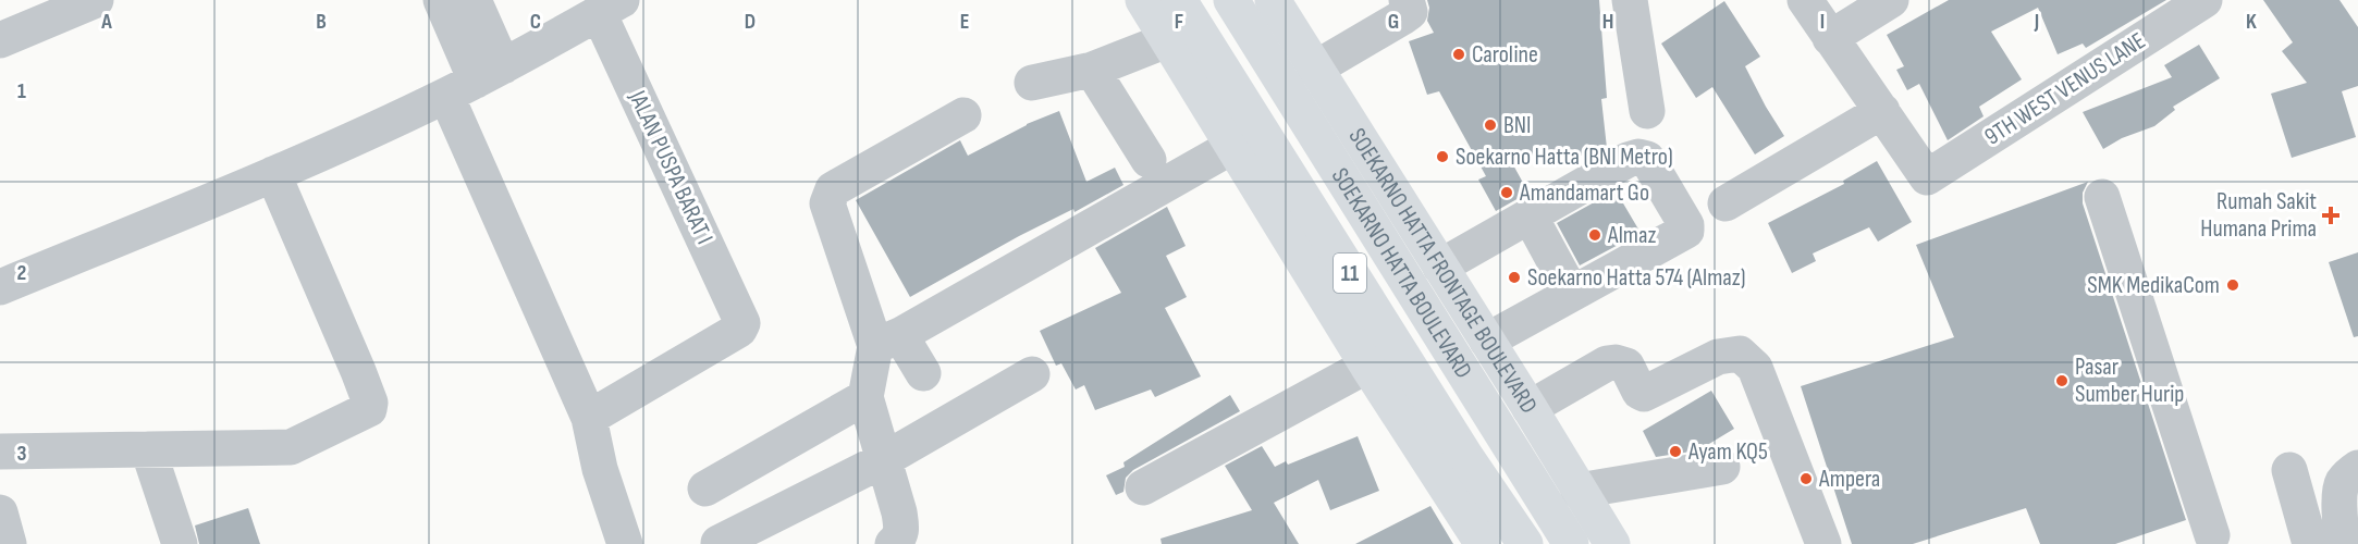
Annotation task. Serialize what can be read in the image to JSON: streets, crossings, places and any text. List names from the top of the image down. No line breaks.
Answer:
{"streets":{"main road":["SOEKARNO HATTA BOULEVARD","SOEKARNO HATTA FRONTAGE BOULEVARD","11"],"street":["9TH WEST VENUS LANE","JALAN PUSPA BARAT I"]},"places":{"other":["Caroline","BNI","Soekarno Hatta (BNI Metro)","Amandamart Go","Almaz","Soekarno Hatta 574 (Almaz)","SMK MedikaCom","Pasar Sumber Hurip","Ayam KQ5","Ampera"],"health":["Rumah Sakit Humana Prima"]},"grid":{"columns":["A","B","C","D","E","F","G","H","I","J","K"],"rows":["1","2","3"]}}
